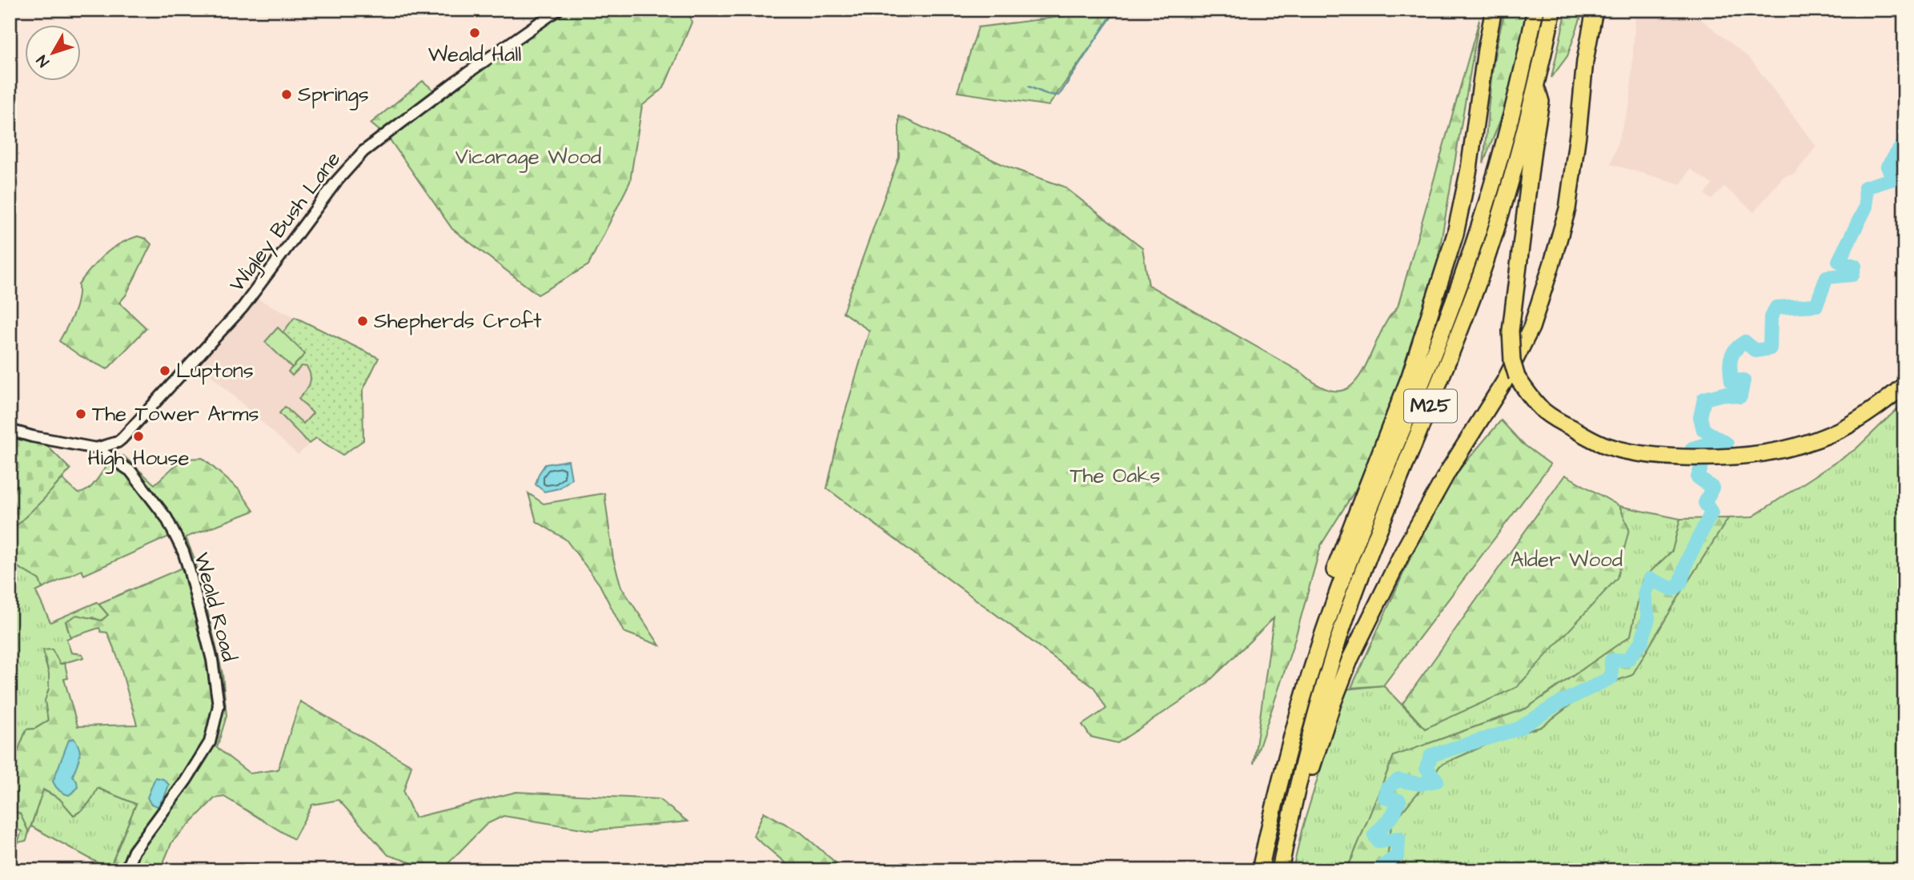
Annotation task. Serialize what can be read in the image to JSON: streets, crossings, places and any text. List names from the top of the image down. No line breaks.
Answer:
{"streets":{"highway":["M25"],"street":["Wigley Bush Lane","Weald Road"]},"crossings":[["Wigley Bush Lane","Weald Road"]],"parks":["Vicarage Wood","The Oaks","Alder Wood"],"places":["Weald Hall","Springs","Shepherds Croft","Luptons","The Tower Arms","High House"],"north":"bottom left"}
